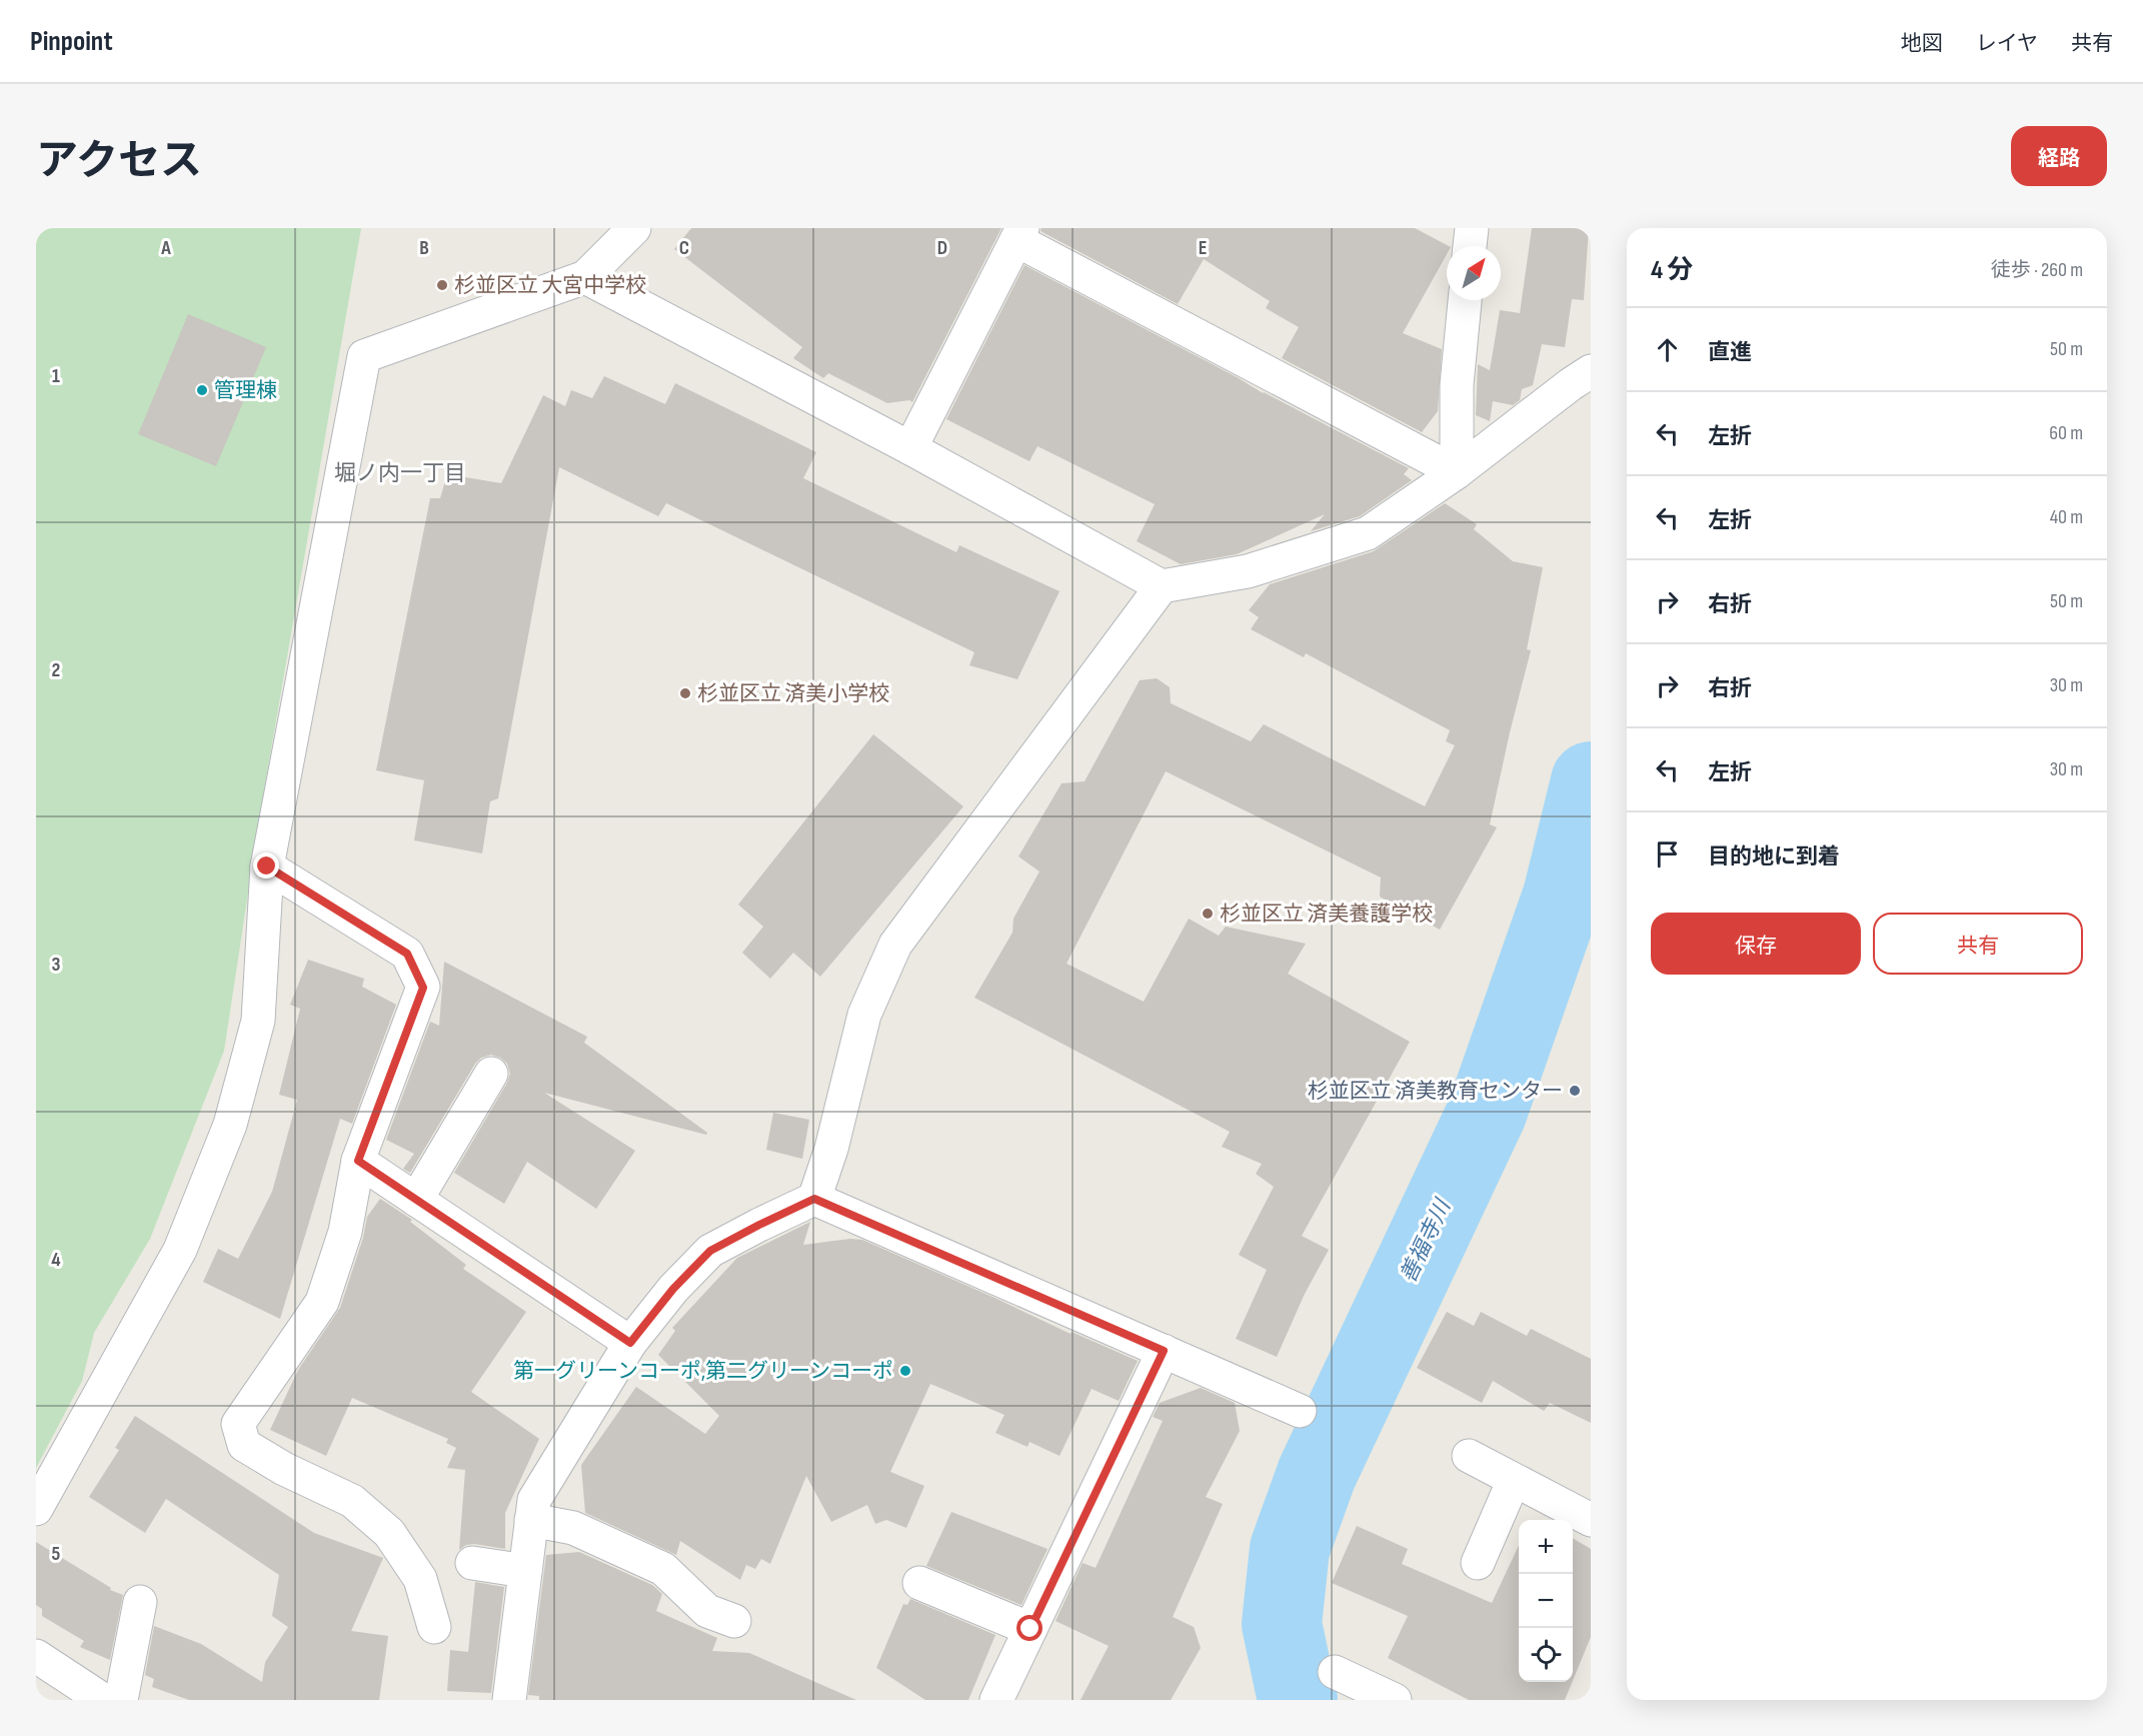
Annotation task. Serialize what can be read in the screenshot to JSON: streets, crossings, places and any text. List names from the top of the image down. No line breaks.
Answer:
{"districts":["堀ノ内一丁目"],"water":["善福寺川"],"places":["杉並区立 大宮中学校","管理棟","杉並区立 済美小学校","杉並区立 済美養護学校","杉並区立 済美教育センター","第一グリーンコーポ,第二グリーンコーポ"],"north":"top right","page":{"header":"Pinpoint","nav":["地図","レイヤ","共有"],"title":"アクセス","buttons":["経路",["保存","共有"]],"heading":["4 分","徒歩 · 260 m"],"list":[["直進","50 m"],["左折","60 m"],["左折","40 m"],["右折","50 m"],["右折","30 m"],["左折","30 m"],"目的地に到着"],"map_buttons":["+","−"]},"grid":{"columns":["A","B","C","D","E"],"rows":["1","2","3","4","5"]}}
